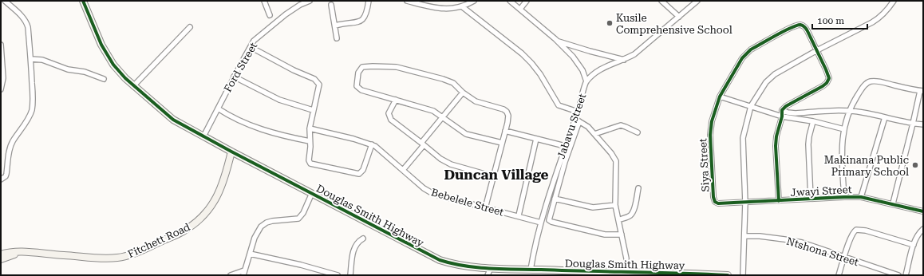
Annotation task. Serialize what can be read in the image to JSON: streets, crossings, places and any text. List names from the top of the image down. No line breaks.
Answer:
{"streets":{"street":["Ford Street","Jabavu Street","Siya Street","Jwayi Street","Bebelele Street","Douglas Smith Highway","Fitchett Road","Ntshona Street"]},"crossings":[["Ford Street","Douglas Smith Highway"],["Jabavu Street","Bebelele Street"],["Jabavu Street","Douglas Smith Highway"],["Siya Street","Jwayi Street"],["Douglas Smith Highway","Fitchett Road"]],"districts":["Duncan Village"],"places":["Kusile Comprehensive School","Makinana Public Primary School"],"scale_bar":"100 m"}
